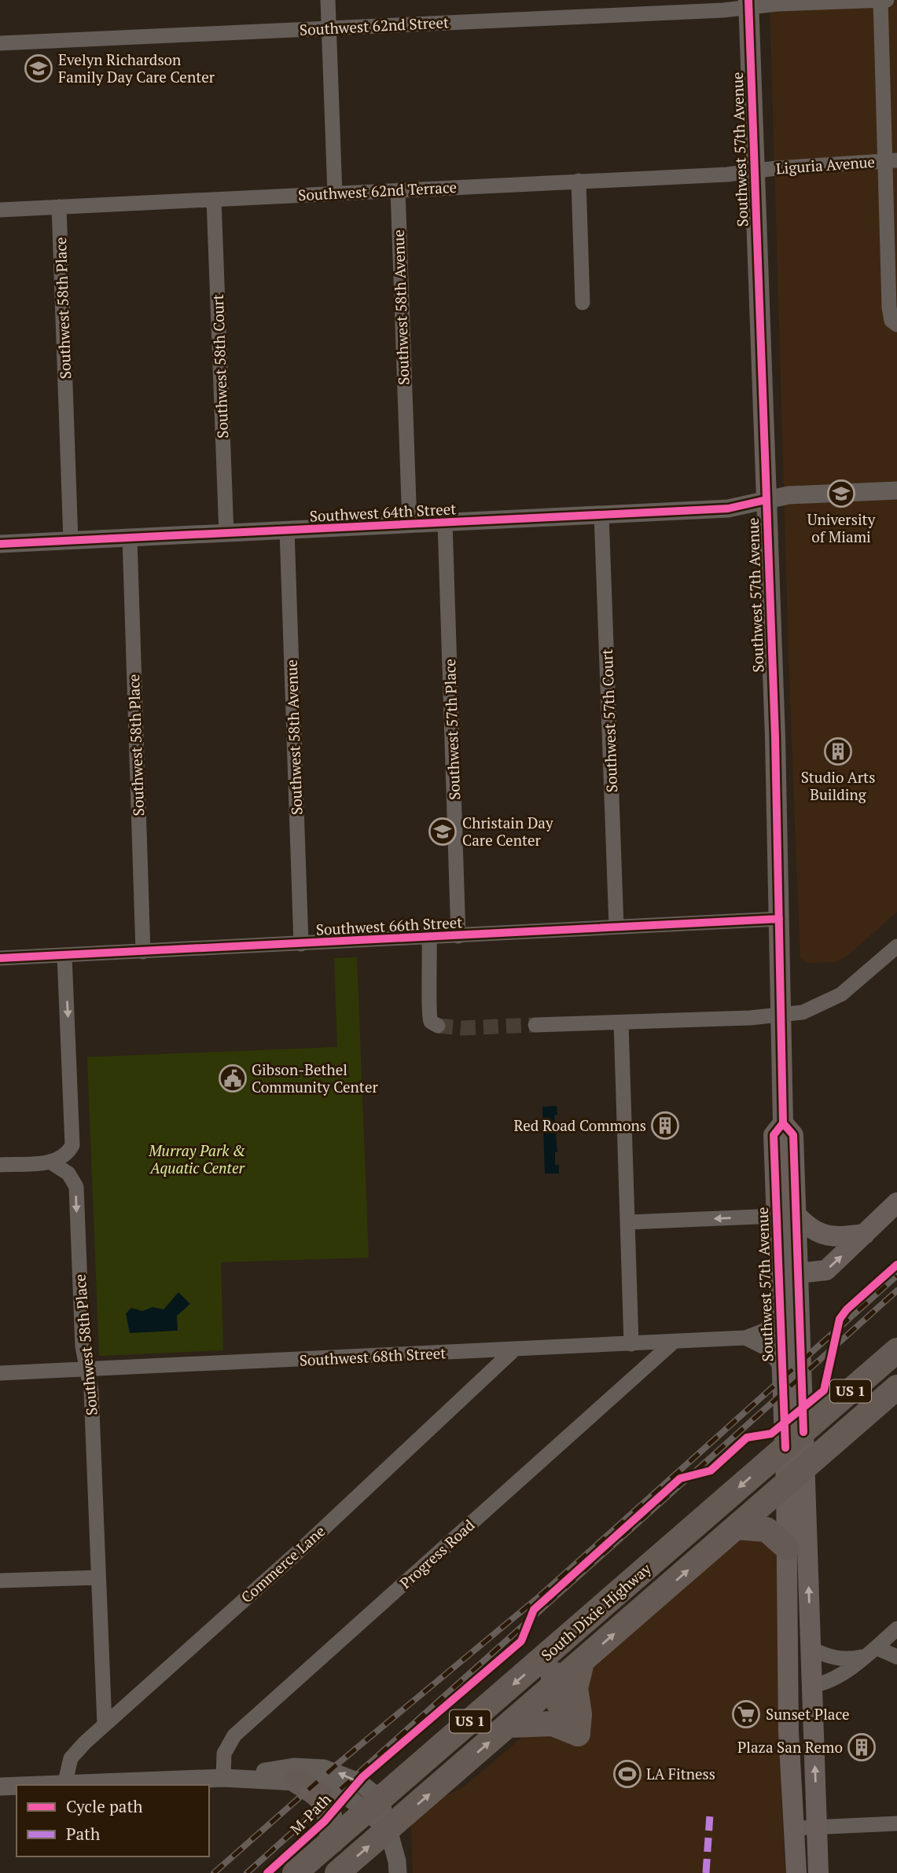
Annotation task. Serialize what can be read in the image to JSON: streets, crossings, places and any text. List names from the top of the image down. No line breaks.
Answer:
{"streets":{"highway":["US 1","South Dixie Highway"],"main road":["Southwest 57th Avenue"],"street":["Southwest 62nd Street","Liguria Avenue","Southwest 62nd Terrace","Southwest 58th Avenue","Southwest 58th Place","Southwest 58th Court","Southwest 64th Street","Southwest 57th Court","Southwest 57th Place","Southwest 66th Street","Southwest 68th Street","Progress Road","Commerce Lane"],"cycle path":["M-Path"]},"crossings":[["Southwest 62nd Street","Southwest 57th Avenue"],["Southwest 57th Avenue","Liguria Avenue"],["Southwest 57th Avenue","Southwest 62nd Terrace"],["Southwest 57th Avenue","Southwest 64th Street"],["Southwest 57th Avenue","Southwest 66th Street"],["Southwest 57th Avenue","Southwest 68th Street"],["Southwest 57th Avenue","South Dixie Highway"],["Liguria Avenue","Southwest 62nd Terrace"],["Southwest 62nd Terrace","Southwest 58th Avenue"],["Southwest 62nd Terrace","Southwest 58th Place"],["Southwest 62nd Terrace","Southwest 58th Court"],["Southwest 58th Avenue","Southwest 64th Street"],["Southwest 58th Avenue","Southwest 66th Street"],["Southwest 58th Place","Southwest 64th Street"],["Southwest 58th Place","Southwest 66th Street"],["Southwest 58th Place","Southwest 68th Street"],["Southwest 58th Place","Commerce Lane"],["Southwest 58th Court","Southwest 64th Street"],["Southwest 64th Street","Southwest 57th Court"],["Southwest 64th Street","Southwest 57th Place"],["Southwest 57th Court","Southwest 66th Street"],["Southwest 57th Place","Southwest 66th Street"],["Southwest 68th Street","Progress Road"],["Southwest 68th Street","Commerce Lane"]],"parks":["Murray Park & Aquatic Center"],"places":{"school or university":["Evelyn Richardson Family Day Care Center","University of Miami","Christain Day Care Center"],"building":["Studio Arts Building","Red Road Commons","Plaza San Remo"],"public building":["Gibson-Bethel Community Center"],"supermarket":["Sunset Place"],"sports":["LA Fitness"]},"legend":["Cycle path","Path"]}
